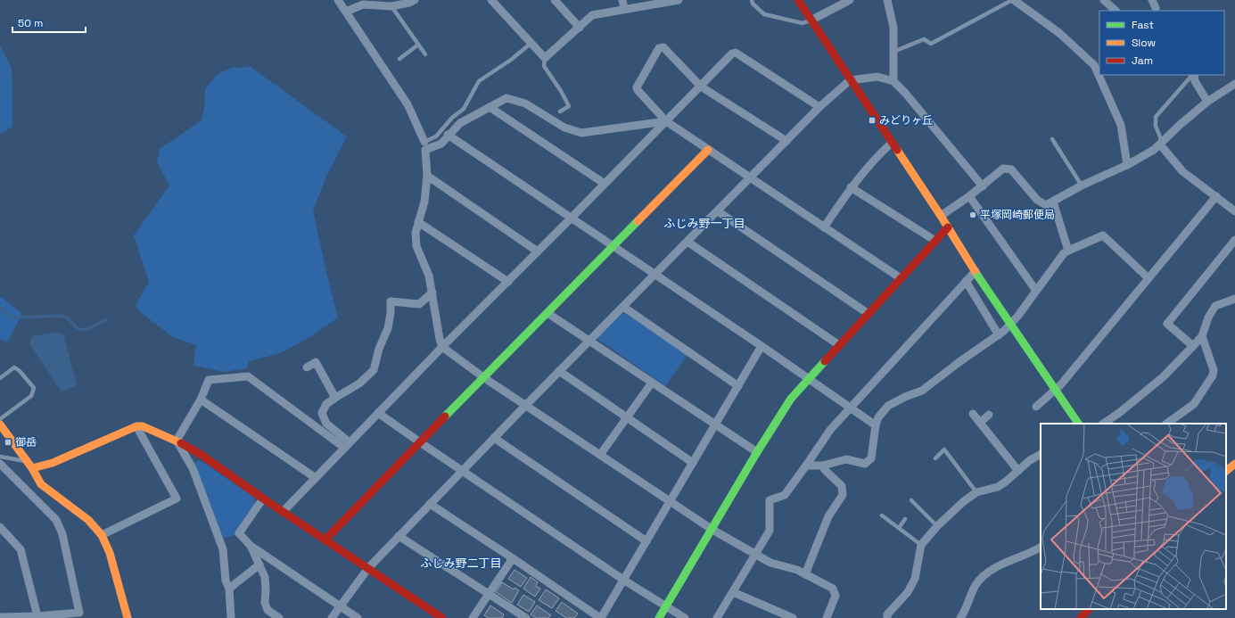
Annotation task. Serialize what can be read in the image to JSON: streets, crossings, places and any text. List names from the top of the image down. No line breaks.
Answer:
{"districts":["ふじみ野一丁目","ふじみ野二丁目"],"places":{"transit":["みどりヶ丘","御岳"],"other":["平塚岡崎郵便局"]},"legend":["Fast","Slow","Jam"],"scale_bar":"50 m"}
